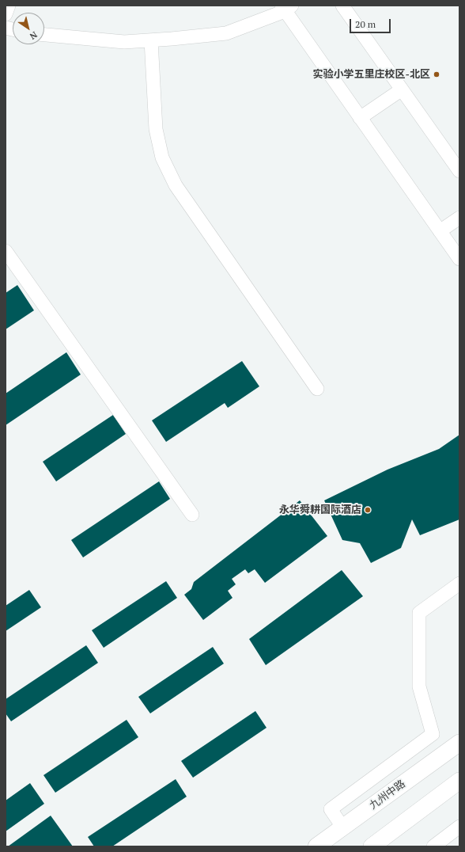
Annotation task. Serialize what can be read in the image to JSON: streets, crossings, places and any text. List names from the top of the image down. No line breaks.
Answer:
{"streets":{"main road":["九州中路"]},"places":["实验小学五里庄校区-北区","永华舜耕国际酒店"],"scale_bar":"20 m","north":"bottom right"}
